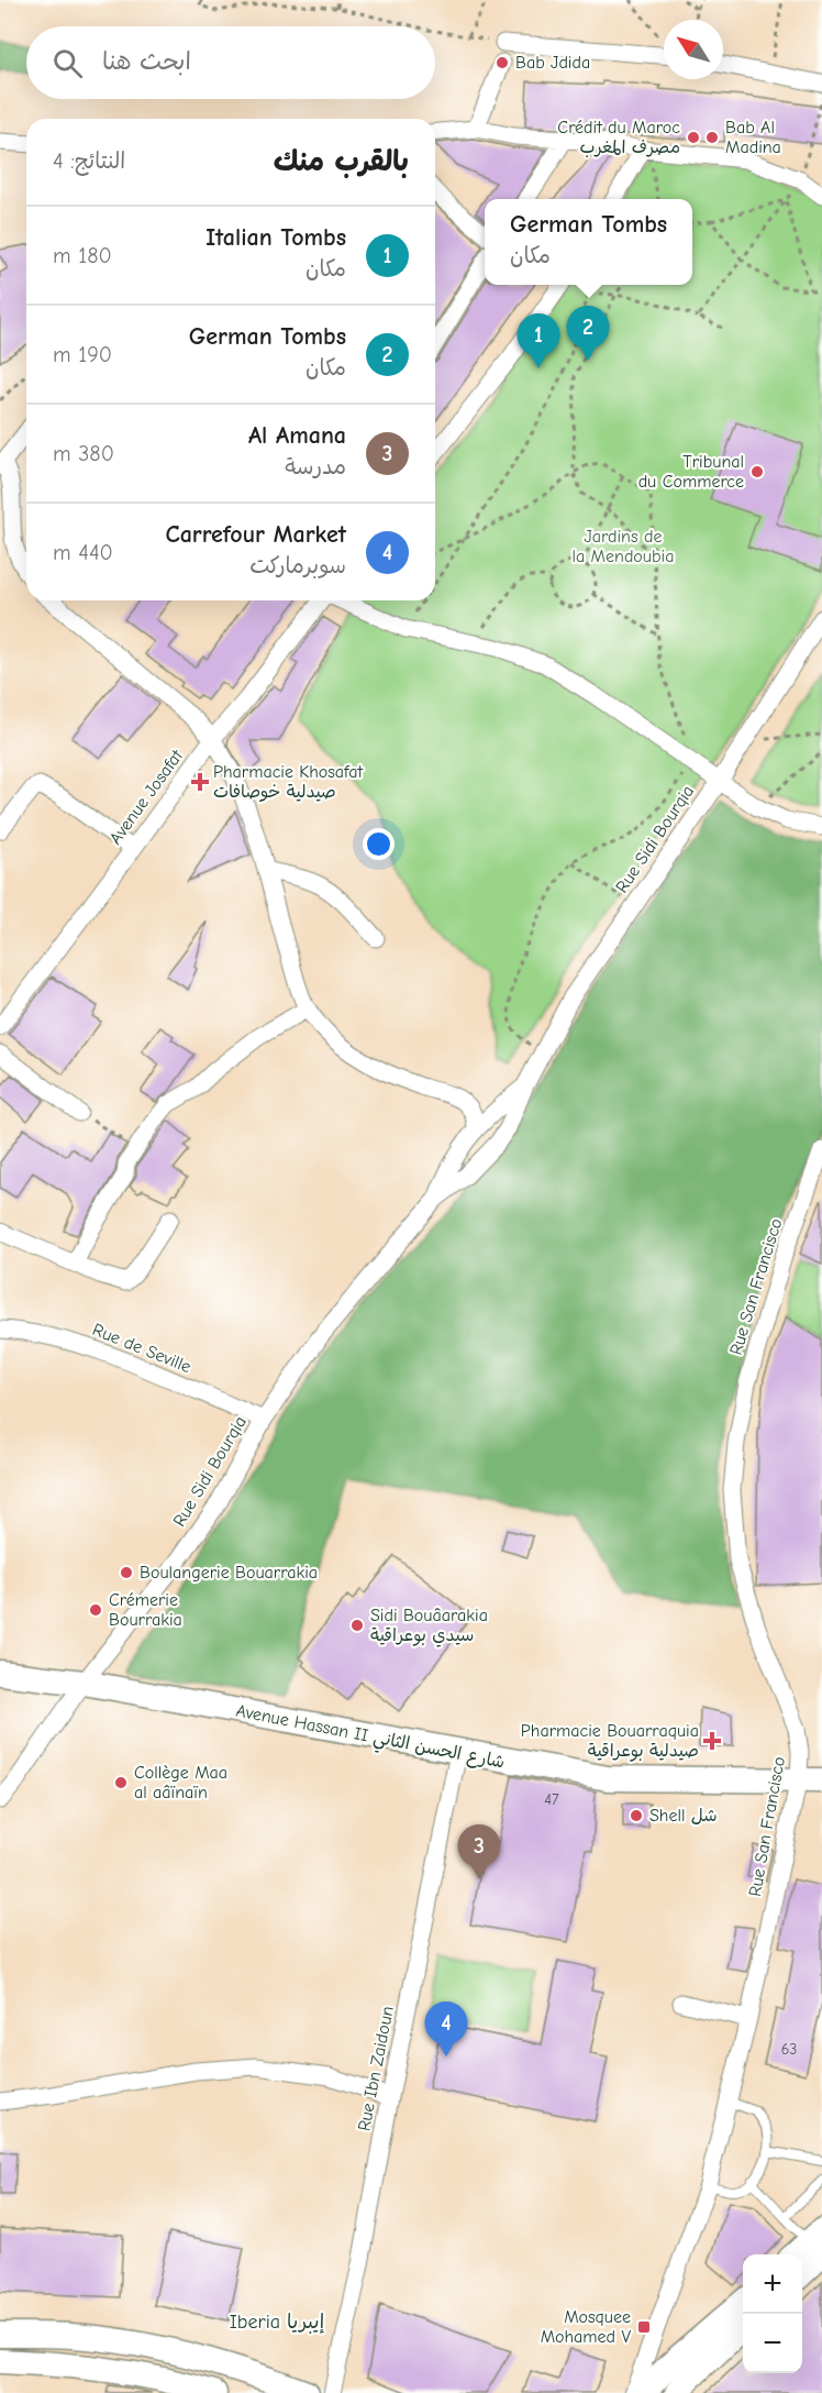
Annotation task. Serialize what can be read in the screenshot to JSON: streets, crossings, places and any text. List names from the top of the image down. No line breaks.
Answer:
{"streets":{"main road":["Avenue Hassan II شارع الحسن الثاني"],"street":["Avenue Josafat","Rue Sidi Bourqia","Rue San Francisco","Rue de Seville","Rue Ibn Zaidoun"]},"crossings":[["Rue Sidi Bourqia","Rue de Seville"],["Rue Sidi Bourqia","Avenue Hassan II شارع الحسن الثاني"],["Rue San Francisco","Avenue Hassan II شارع الحسن الثاني"],["Avenue Hassan II شارع الحسن الثاني","Rue Ibn Zaidoun"]],"districts":["Iberia إيبريا"],"parks":["Jardins de la Mendoubia"],"places":{"other":["Bab Jdida","Crédit du Maroc مصرف المغرب","Bab Al Madina","Tribunal du Commerce","Boulangerie Bouarrakia","Crémerie Bourrakia","Sidi Bouâarakia سيدي بوعراقية","Collège Maa al aâïnaïn","Shell شل"],"health":["Pharmacie Khosafat صيدلية خوصافات","Pharmacie Bouarraquia صيدلية بوعراقية"],"transit":["Mosquee Mohamed V"]},"house_numbers":["47","63"],"north":"top left","page":{"search":"ابحث هنا","heading":["بالقرب منك","النتائج: 4"],"popup":["German Tombs","مكان"],"list":[{"mark":"1","name":"Italian Tombs","note":"مكان","value":"180 m"},{"mark":"2","name":"German Tombs","note":"مكان","value":"190 m"},{"mark":"3","name":"Al Amana","note":"مدرسة","value":"380 m"},{"mark":"4","name":"Carrefour Market","note":"سوبرماركت","value":"440 m"}],"pins":["2","1","3","4"],"map_buttons":["+","−"]}}
